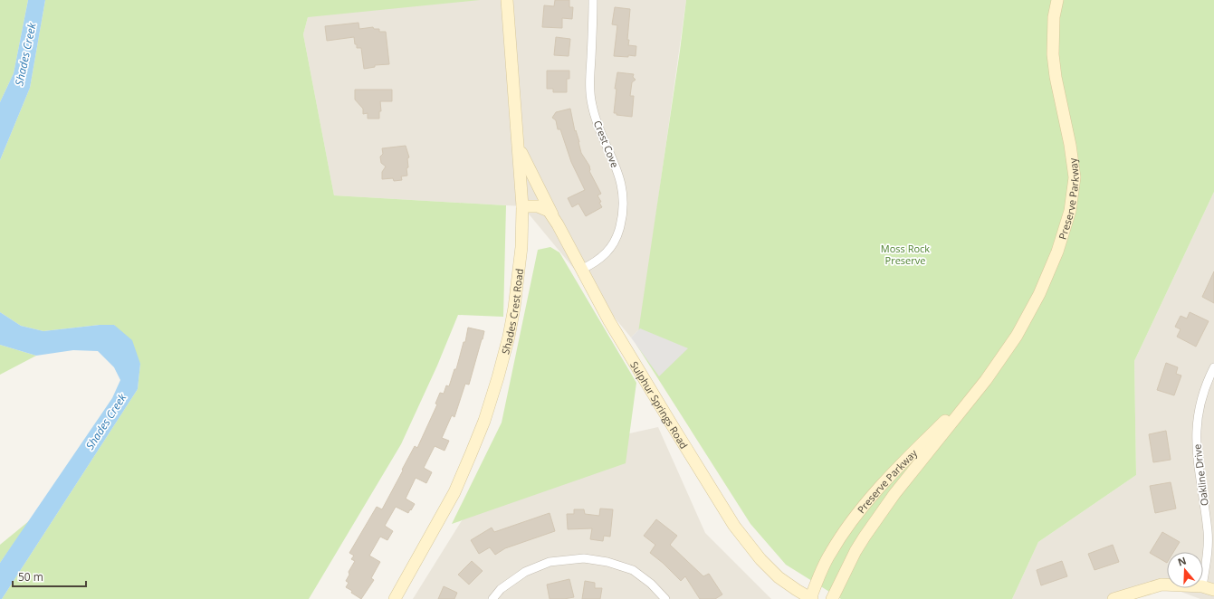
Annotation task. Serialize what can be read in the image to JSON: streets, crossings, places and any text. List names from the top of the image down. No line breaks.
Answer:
{"streets":{"street":["Crest Cove","Preserve Parkway","Shades Crest Road","Sulphur Springs Road","Oakline Drive"]},"crossings":[["Crest Cove","Sulphur Springs Road"],["Preserve Parkway","Sulphur Springs Road"],["Shades Crest Road","Sulphur Springs Road"]],"water":["Shades Creek"],"parks":["Moss Rock Preserve"],"scale_bar":"50 m","north":"top"}
